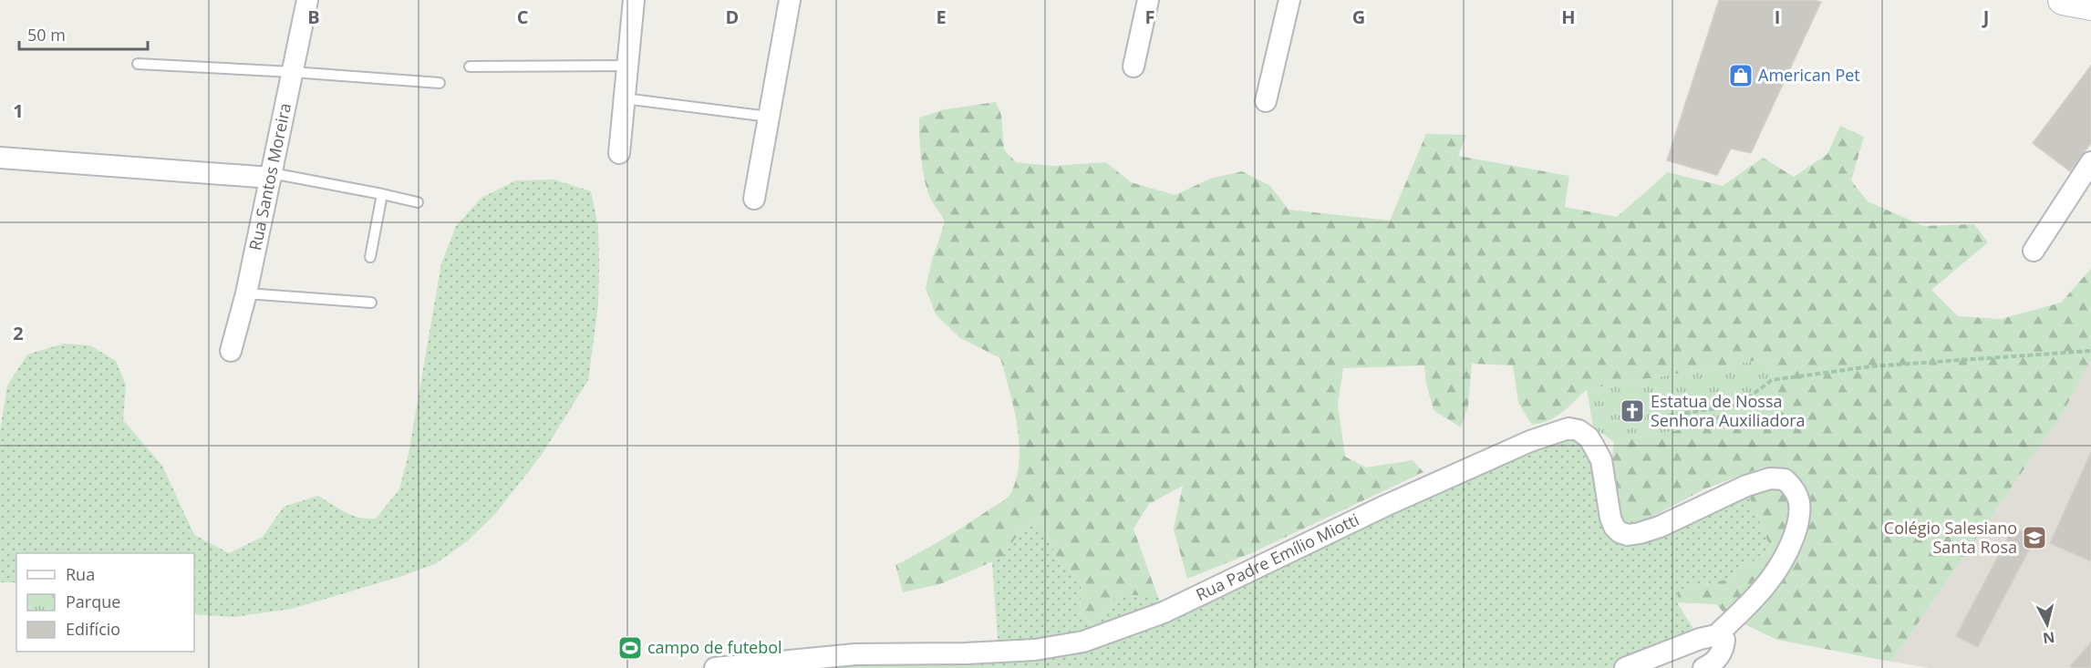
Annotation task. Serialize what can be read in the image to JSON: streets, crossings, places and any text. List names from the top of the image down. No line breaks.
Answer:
{"streets":{"street":["Rua Santos Moreira","Rua Padre Emílio Miotti"]},"places":{"shop":["American Pet"],"church":["Estatua de Nossa Senhora Auxiliadora"],"school or university":["Colégio Salesiano Santa Rosa"],"sports":["campo de futebol"]},"legend":["Rua","Parque","Edifício"],"scale_bar":"50 m","north":"bottom","grid":{"columns":["B","C","D","E","F","G","H","I","J"],"rows":["1","2"]}}
